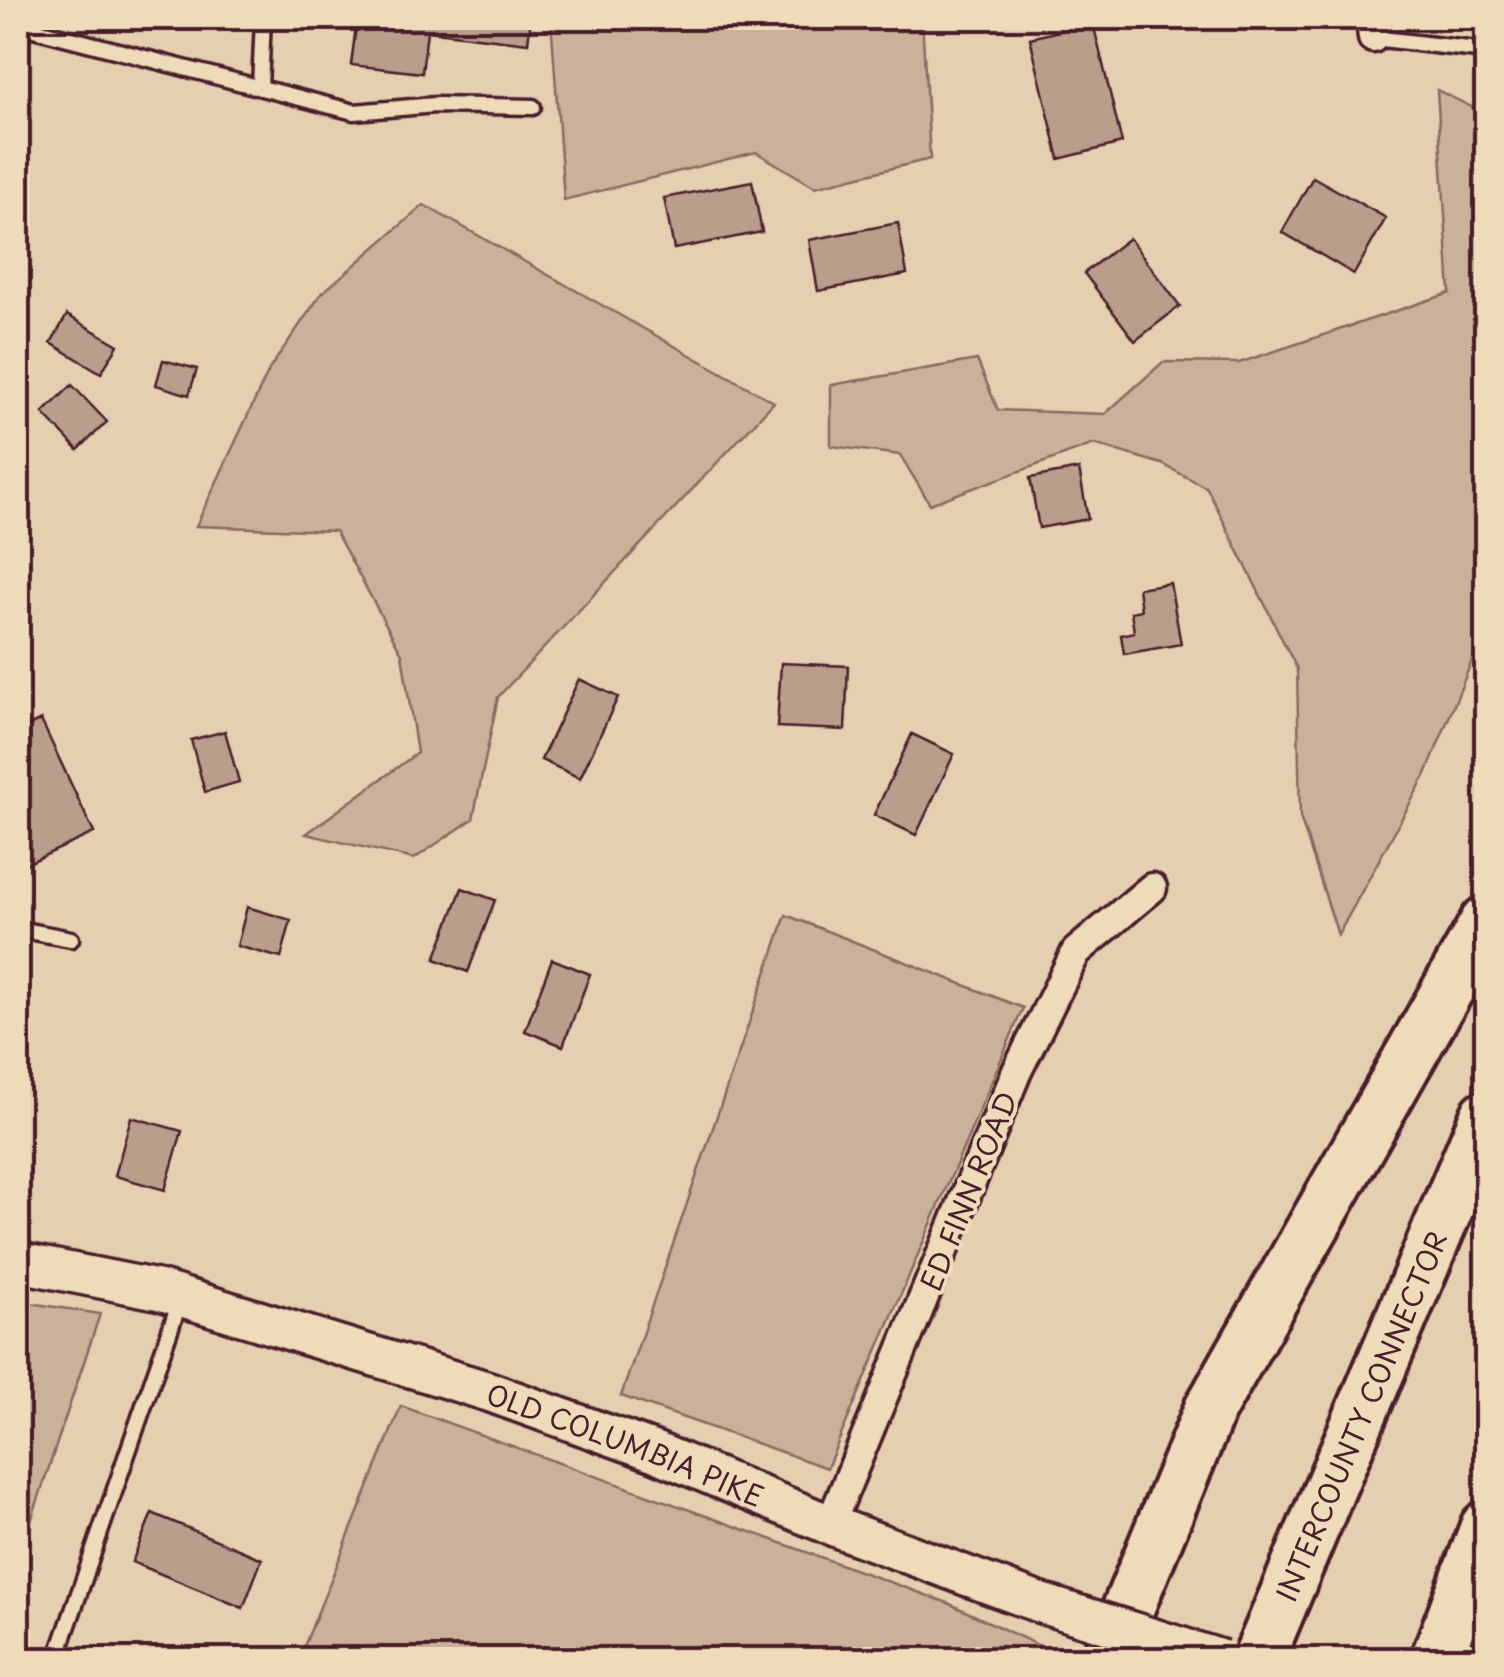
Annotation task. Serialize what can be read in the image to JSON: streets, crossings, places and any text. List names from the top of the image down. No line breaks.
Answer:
{"streets":{"highway":["INTERCOUNTY CONNECTOR"],"main road":["OLD COLUMBIA PIKE"],"street":["ED FINN ROAD"]},"crossings":[["ED FINN ROAD","OLD COLUMBIA PIKE"]]}
